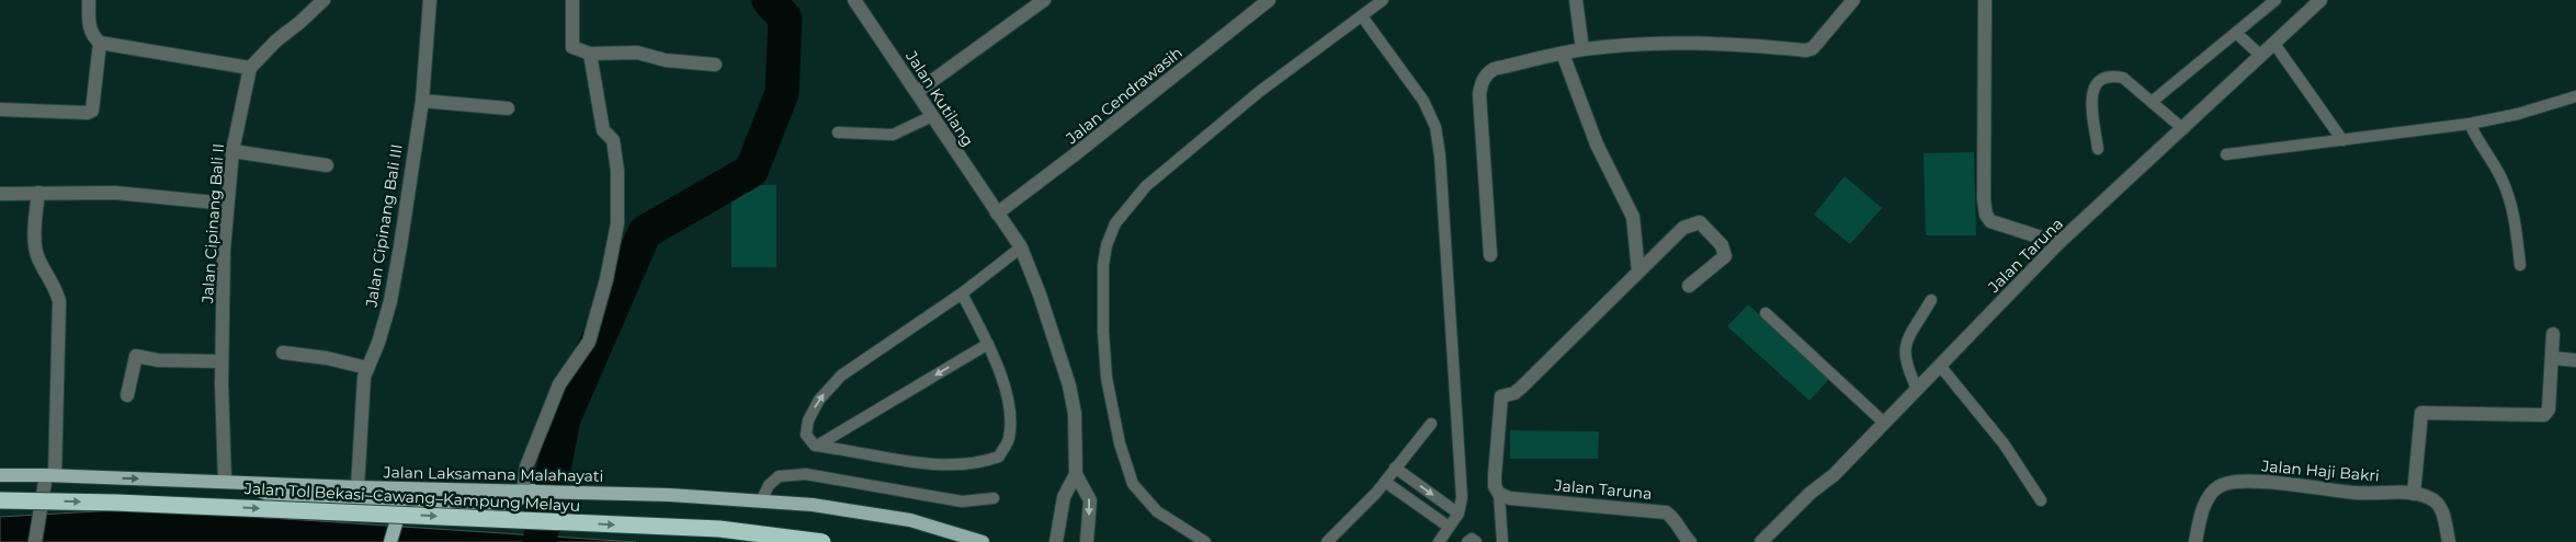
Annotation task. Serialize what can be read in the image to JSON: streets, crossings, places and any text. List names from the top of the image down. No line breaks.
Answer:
{"streets":{"highway":["Jalan Tol Bekasi–Cawang–Kampung Melayu"],"main road":["Jalan Laksamana Malahayati"],"street":["Jalan Cendrawasih","Jalan Kutilang","Jalan Cipinang Bali II","Jalan Cipinang Bali III","Jalan Taruna","Jalan Haji Bakri"]},"crossings":[["Jalan Cendrawasih","Jalan Kutilang"],["Jalan Cipinang Bali II","Jalan Laksamana Malahayati"],["Jalan Cipinang Bali III","Jalan Laksamana Malahayati"]],"one_way":["Jalan Tol Bekasi–Cawang–Kampung Melayu"]}
